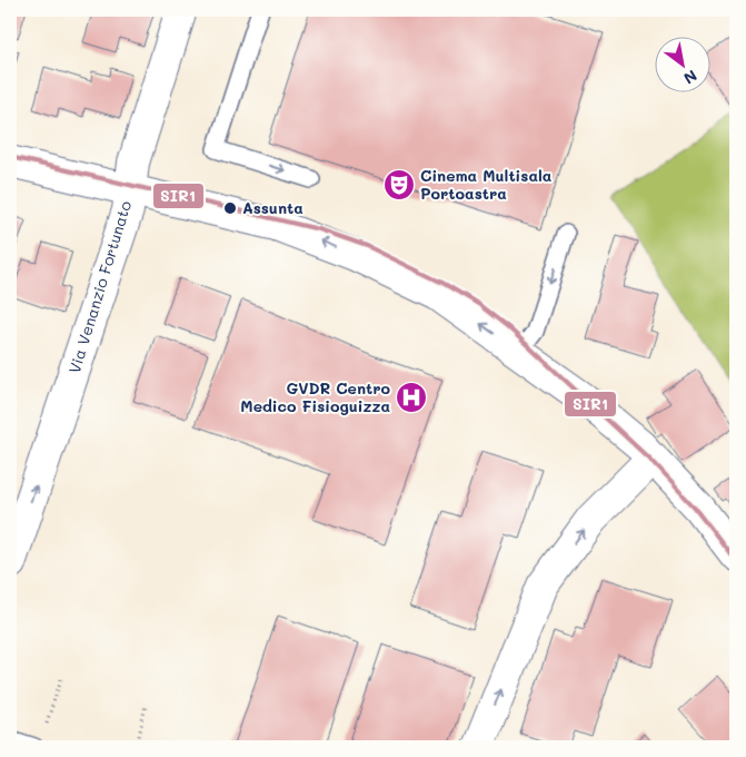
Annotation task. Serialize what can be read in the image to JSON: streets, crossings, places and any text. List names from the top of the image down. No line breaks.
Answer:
{"streets":{"street":["Via Venanzio Fortunato"]},"one_way":["Via Venanzio Fortunato"],"places":{"theatre":["Cinema Multisala Portoastra"],"other":["Assunta"],"hospital":["GVDR Centro Medico Fisioguizza"]},"lines":["transit line SIR1"],"north":"bottom right"}
